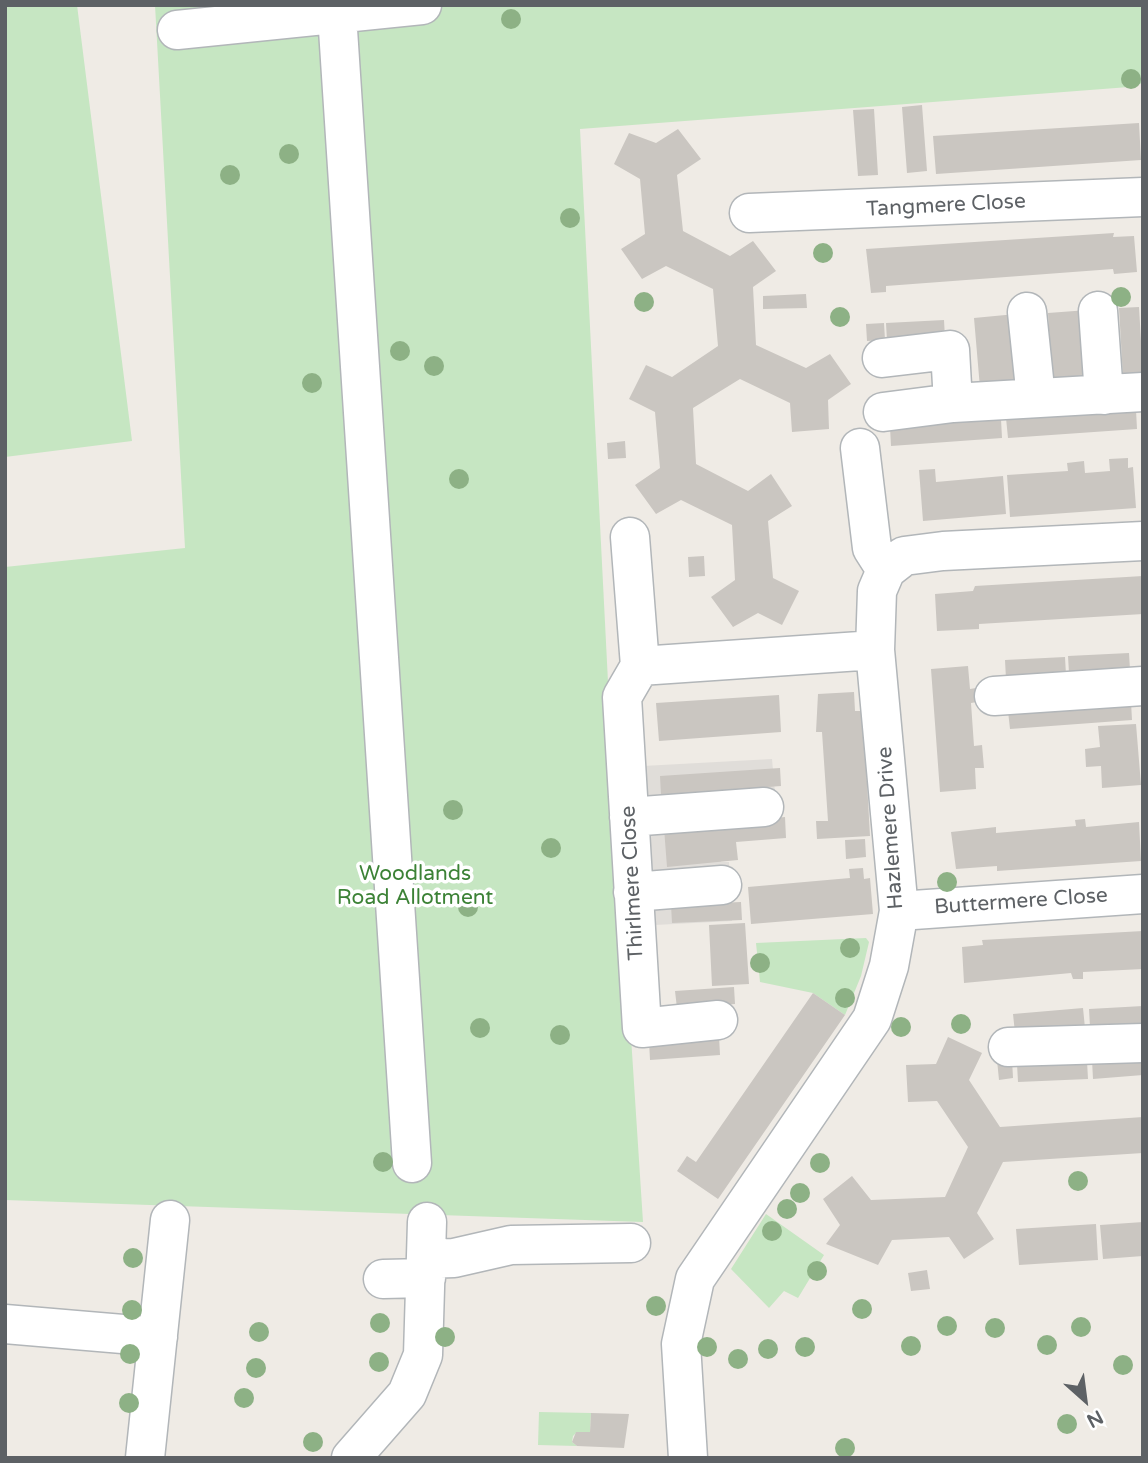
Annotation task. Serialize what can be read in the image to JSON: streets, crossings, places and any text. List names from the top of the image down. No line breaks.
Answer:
{"streets":{"street":["Tangmere Close","Hazlemere Drive","Thirlmere Close","Buttermere Close"]},"crossings":[["Hazlemere Drive","Buttermere Close"]],"parks":["Woodlands Road Allotment"],"north":"bottom right"}
